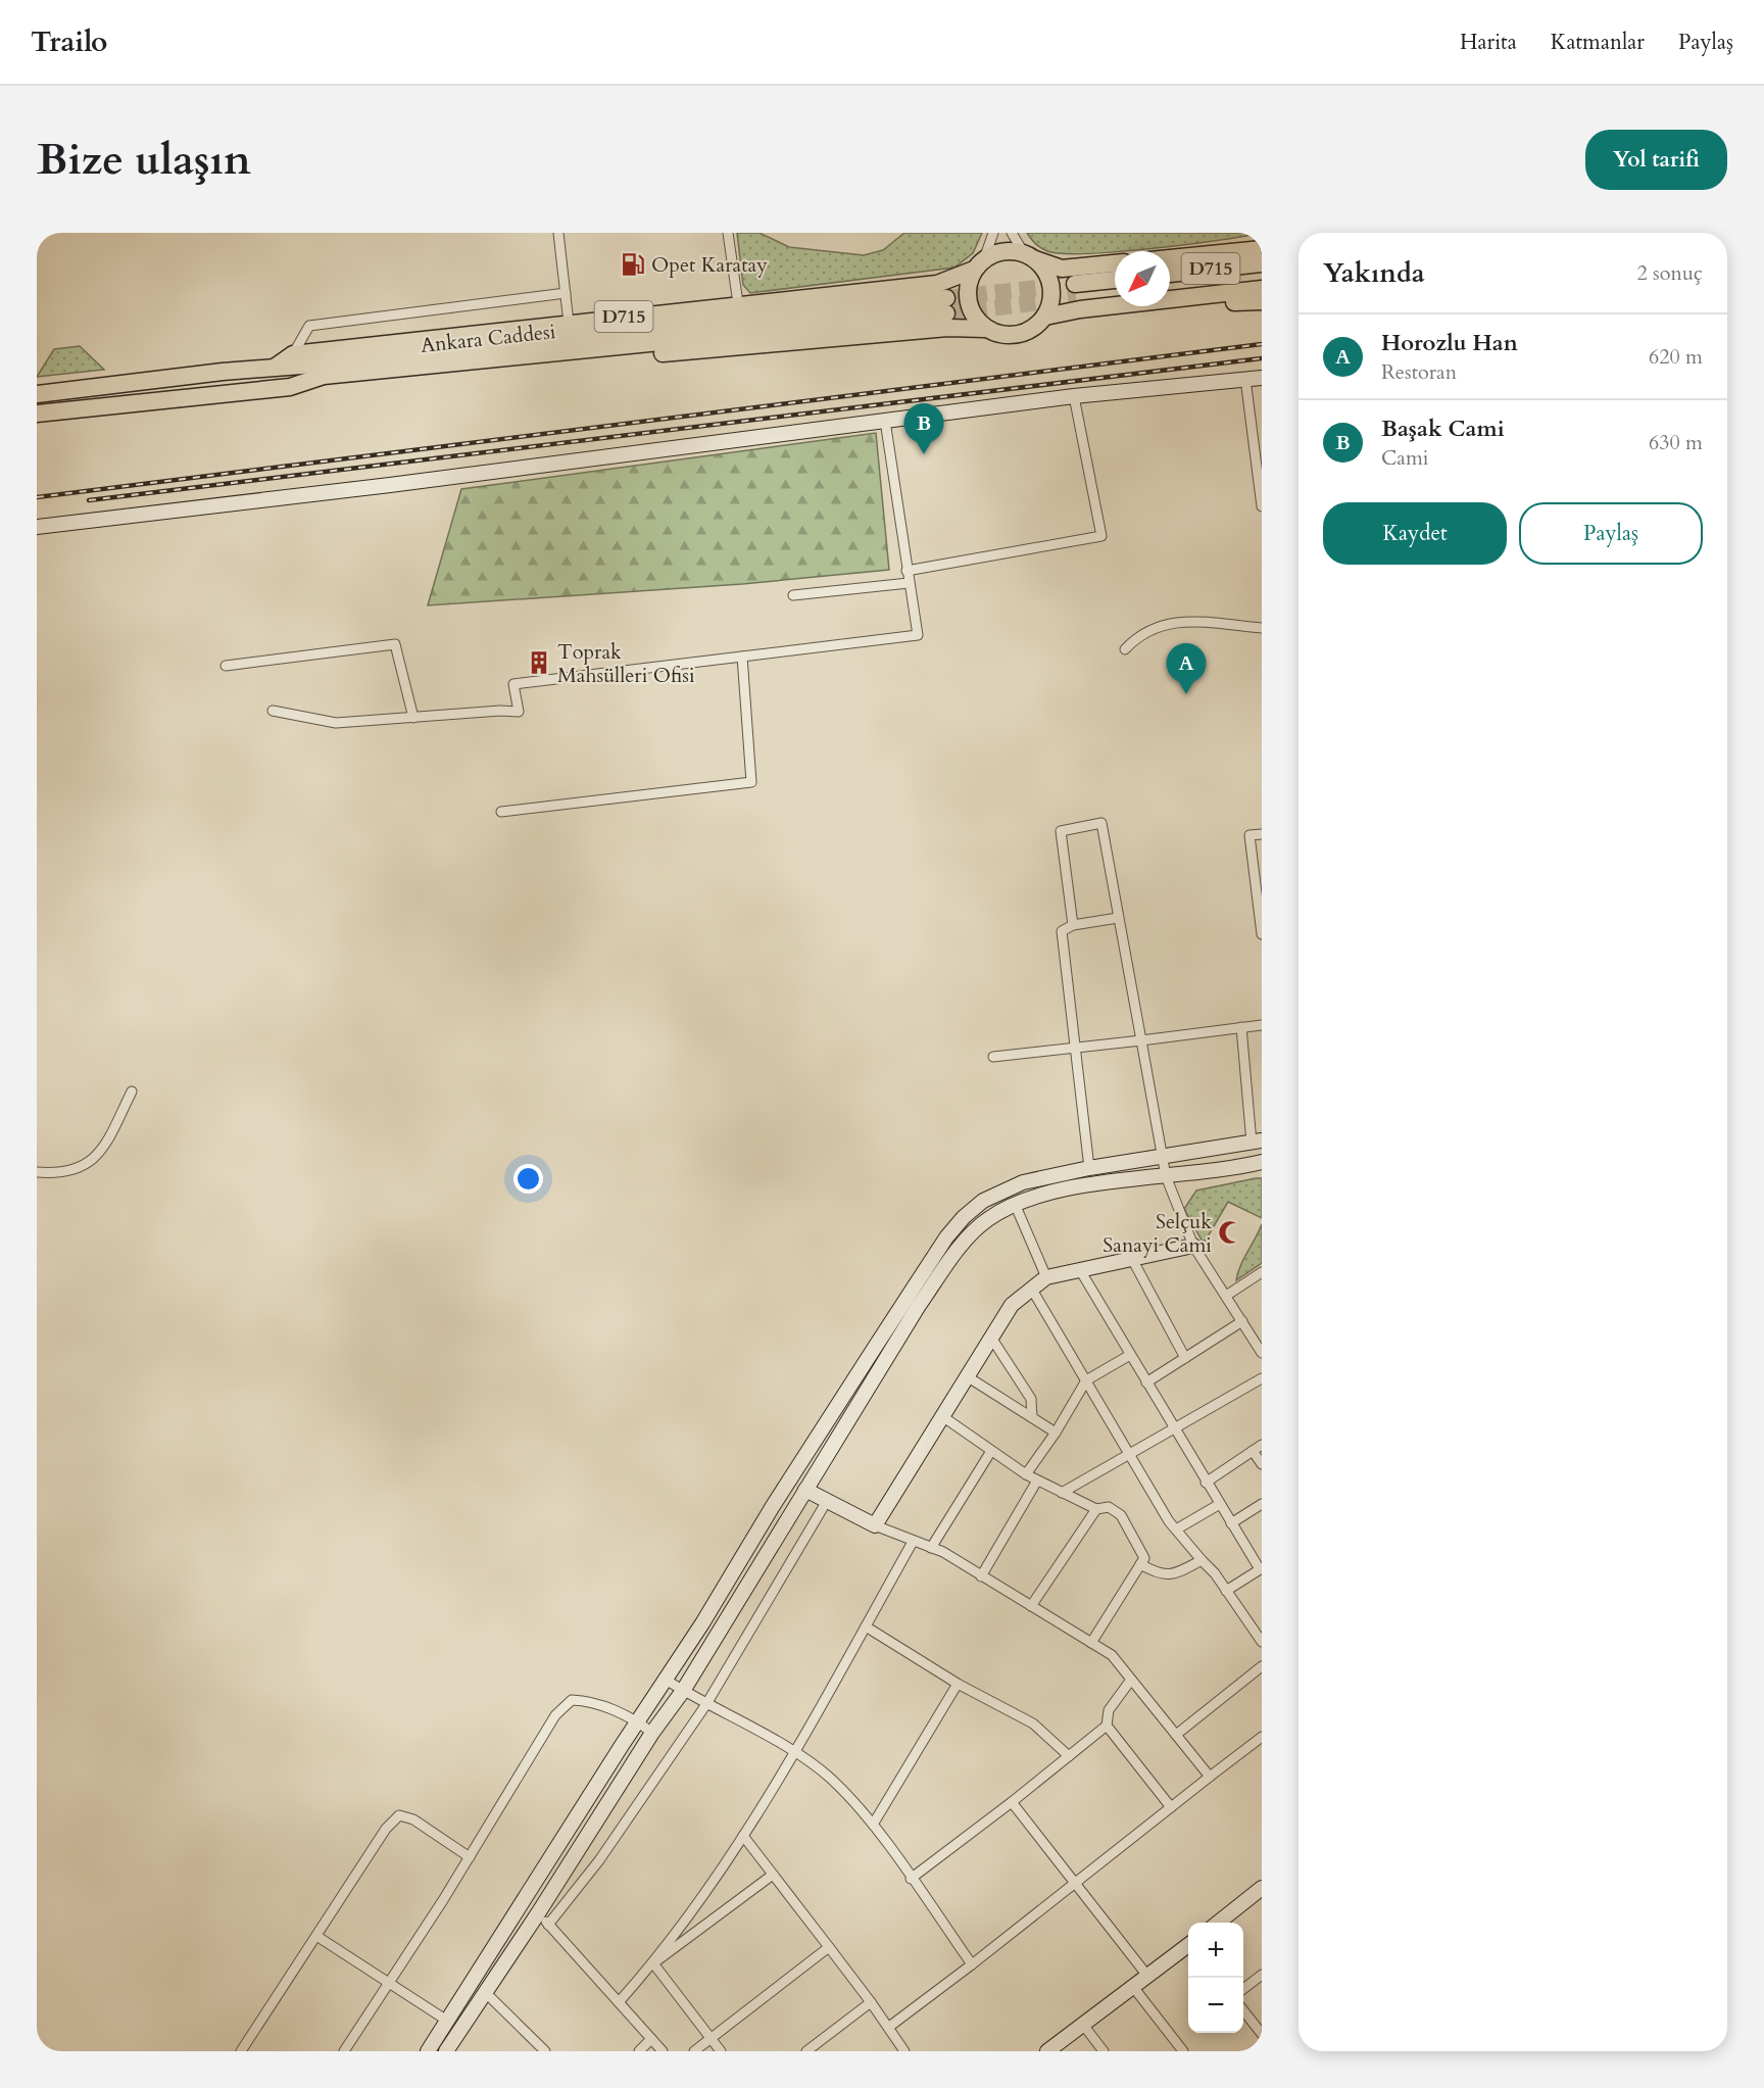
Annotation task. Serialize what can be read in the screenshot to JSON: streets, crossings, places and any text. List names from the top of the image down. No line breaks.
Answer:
{"streets":{"highway":["D715","Ankara Caddesi"]},"crossings":[["D715","Ankara Caddesi"]],"places":{"fuel station":["Opet Karatay"],"building":["Toprak Mahsülleri Ofisi"],"mosque":["Selçuk Sanayi Cami"]},"north":"bottom left","page":{"header":"Trailo","nav":["Harita","Katmanlar","Paylaş"],"buttons":["Yol tarifi",["Kaydet","Paylaş"]],"title":"Bize ulaşın","heading":["Yakında","2 sonuç"],"list":[{"mark":"A","name":"Horozlu Han","note":"Restoran","value":"620 m"},{"mark":"B","name":"Başak Cami","note":"Cami","value":"630 m"}],"pins":["B","A"],"map_buttons":["+","−"]}}
